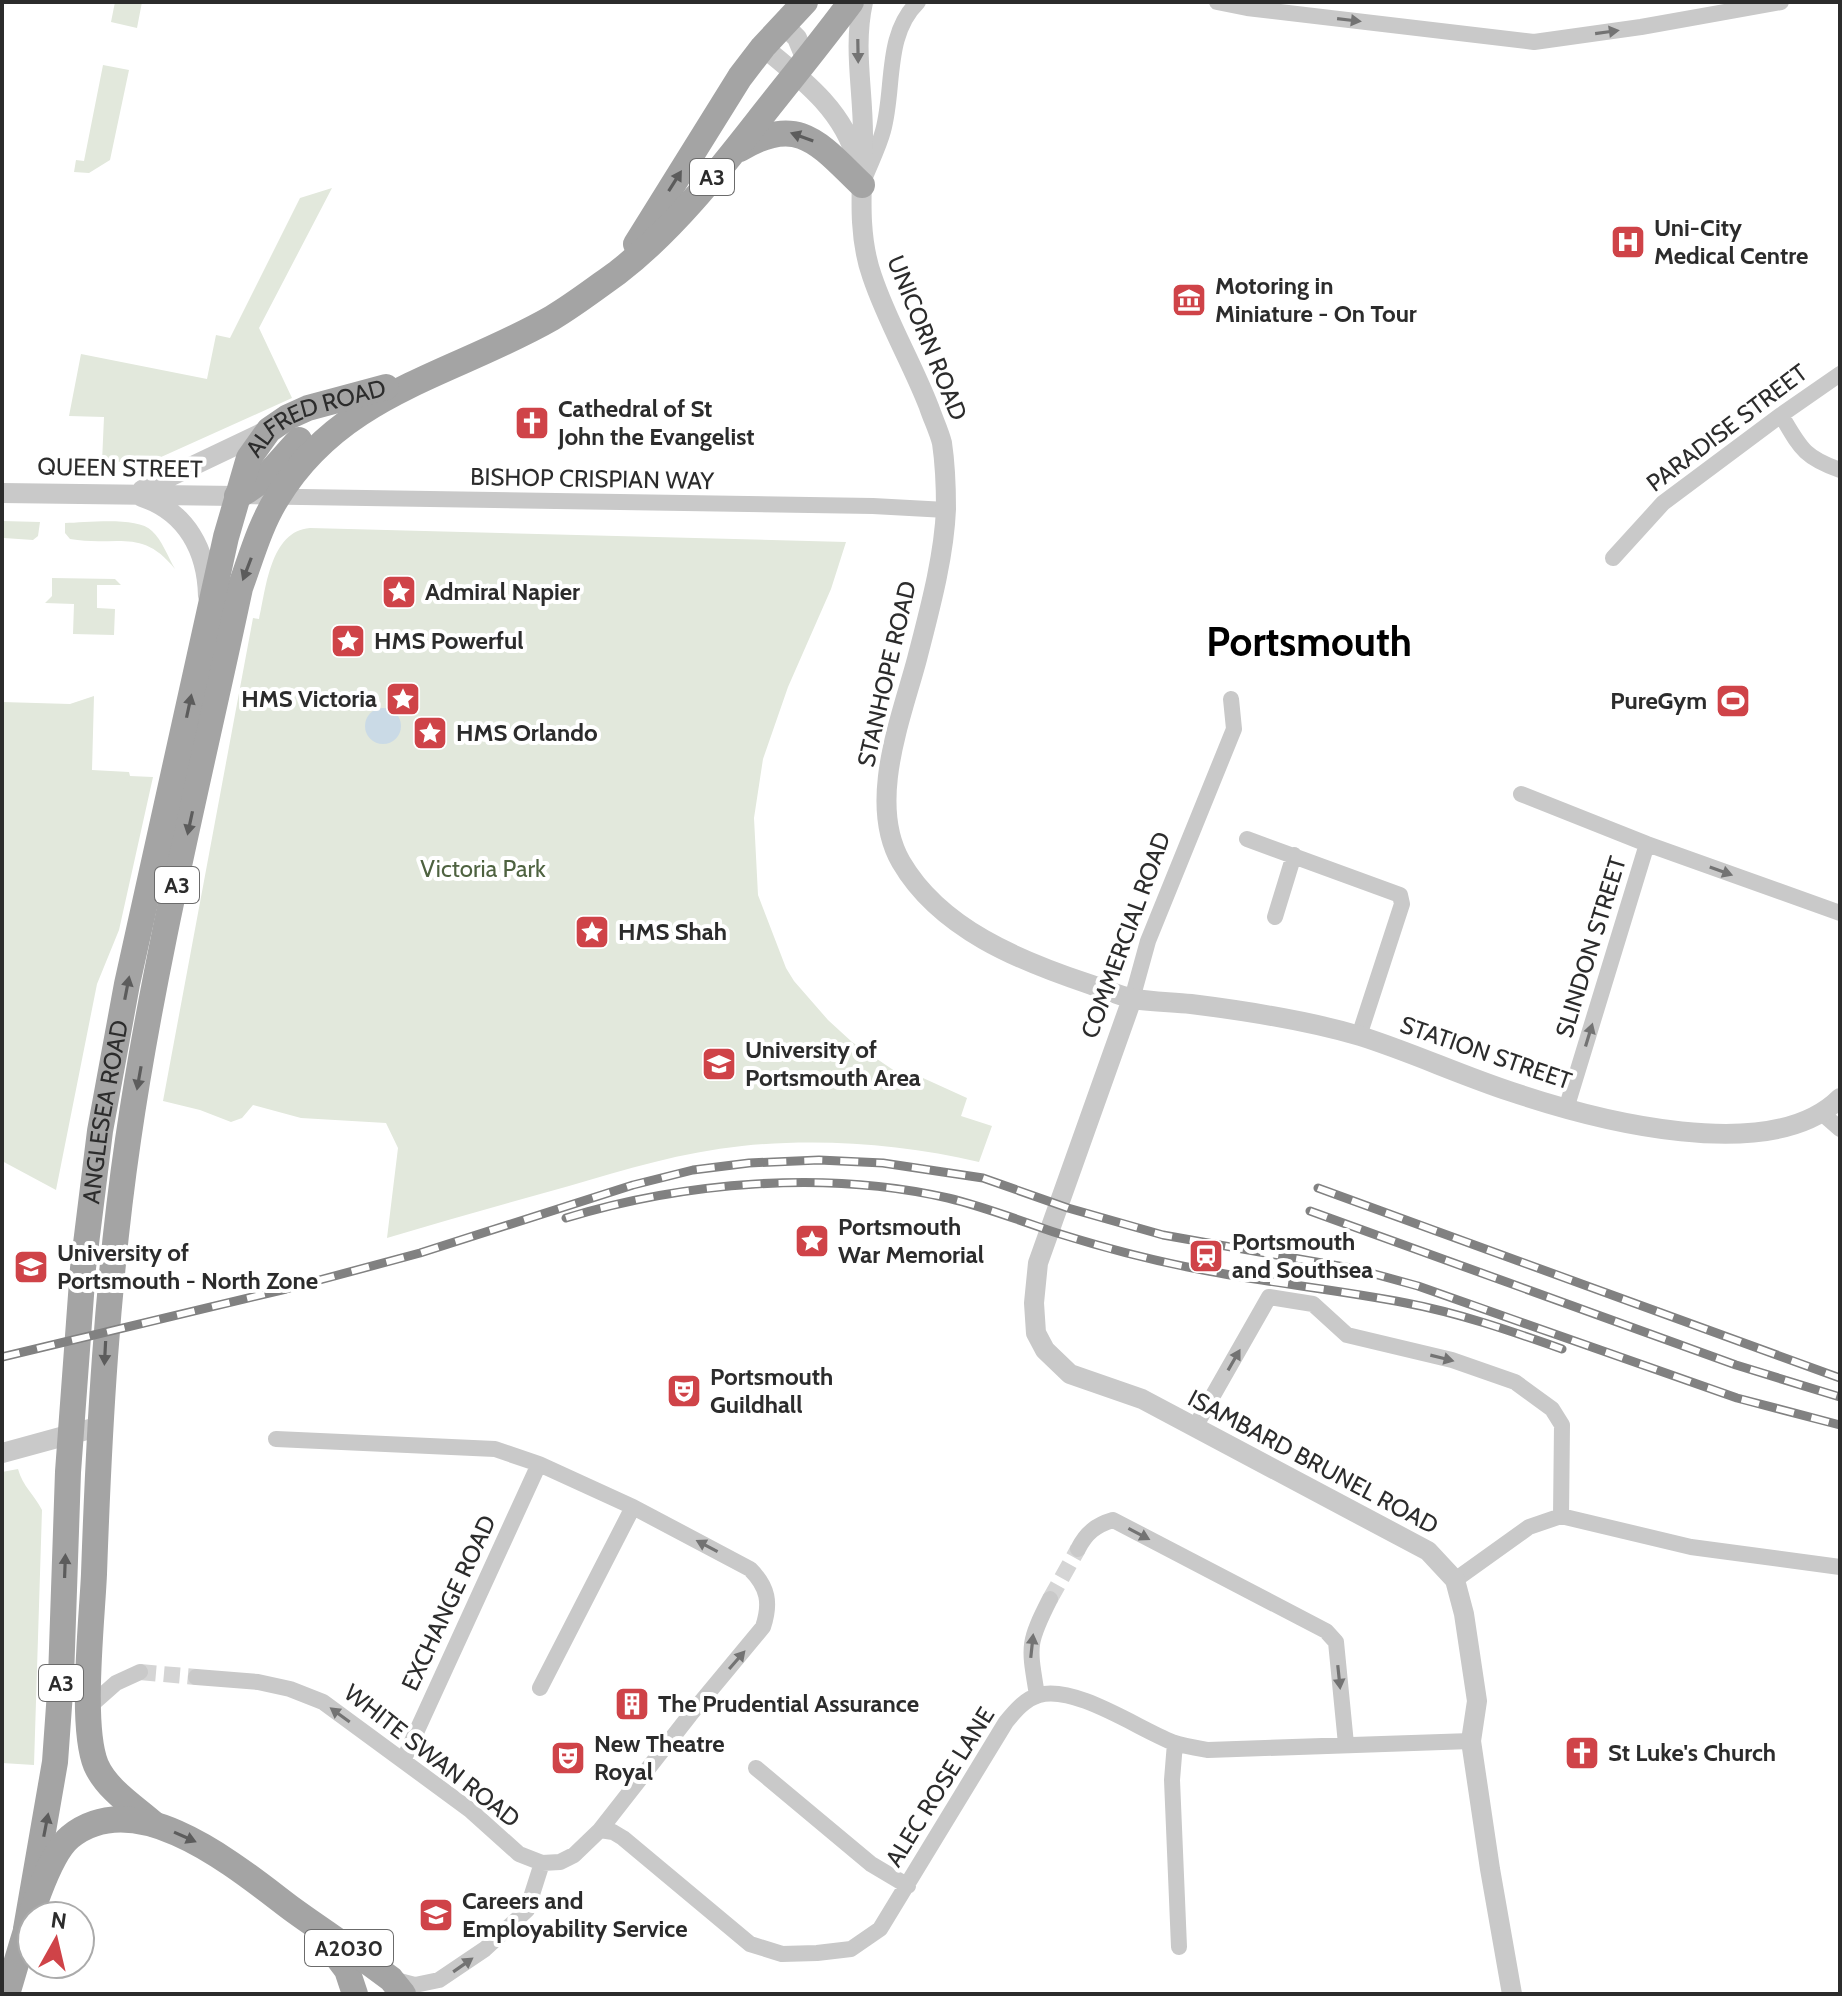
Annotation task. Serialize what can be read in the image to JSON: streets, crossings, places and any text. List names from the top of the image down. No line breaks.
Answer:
{"streets":{"main road":["A3","ALFRED ROAD","ANGLESEA ROAD","A2030"],"street":["UNICORN ROAD","PARADISE STREET","QUEEN STREET","BISHOP CRISPIAN WAY","STANHOPE ROAD","COMMERCIAL ROAD","SLINDON STREET","STATION STREET","ISAMBARD BRUNEL ROAD","EXCHANGE ROAD","WHITE SWAN ROAD","ALEC ROSE LANE"]},"crossings":[["A3","UNICORN ROAD"],["A3","ALFRED ROAD"],["A3","QUEEN STREET"],["A3","BISHOP CRISPIAN WAY"],["A3","ANGLESEA ROAD"],["A3","A2030"],["UNICORN ROAD","ALFRED ROAD"],["UNICORN ROAD","BISHOP CRISPIAN WAY"],["UNICORN ROAD","STANHOPE ROAD"],["ALFRED ROAD","QUEEN STREET"],["ALFRED ROAD","BISHOP CRISPIAN WAY"],["ALFRED ROAD","ANGLESEA ROAD"],["QUEEN STREET","BISHOP CRISPIAN WAY"],["QUEEN STREET","ANGLESEA ROAD"],["BISHOP CRISPIAN WAY","STANHOPE ROAD"],["BISHOP CRISPIAN WAY","ANGLESEA ROAD"],["STANHOPE ROAD","COMMERCIAL ROAD"],["STANHOPE ROAD","STATION STREET"],["COMMERCIAL ROAD","STATION STREET"],["COMMERCIAL ROAD","ISAMBARD BRUNEL ROAD"],["SLINDON STREET","STATION STREET"],["EXCHANGE ROAD","WHITE SWAN ROAD"]],"one_way":["SLINDON STREET","WHITE SWAN ROAD"],"districts":["Portsmouth"],"parks":["Victoria Park"],"places":{"hospital":["Uni-City Medical Centre"],"museum":["Motoring in Miniature - On Tour"],"church":["Cathedral of St John the Evangelist","St Luke's Church"],"place":["Admiral Napier","HMS Powerful","HMS Victoria","HMS Orlando","HMS Shah","Portsmouth War Memorial"],"sports":["PureGym"],"school or university":["University of Portsmouth Area","University of Portsmouth - North Zone","Careers and Employability Service"],"station":["Portsmouth and Southsea"],"theatre":["Portsmouth Guildhall","New Theatre Royal"],"building":["The Prudential Assurance"]},"north":"top"}
